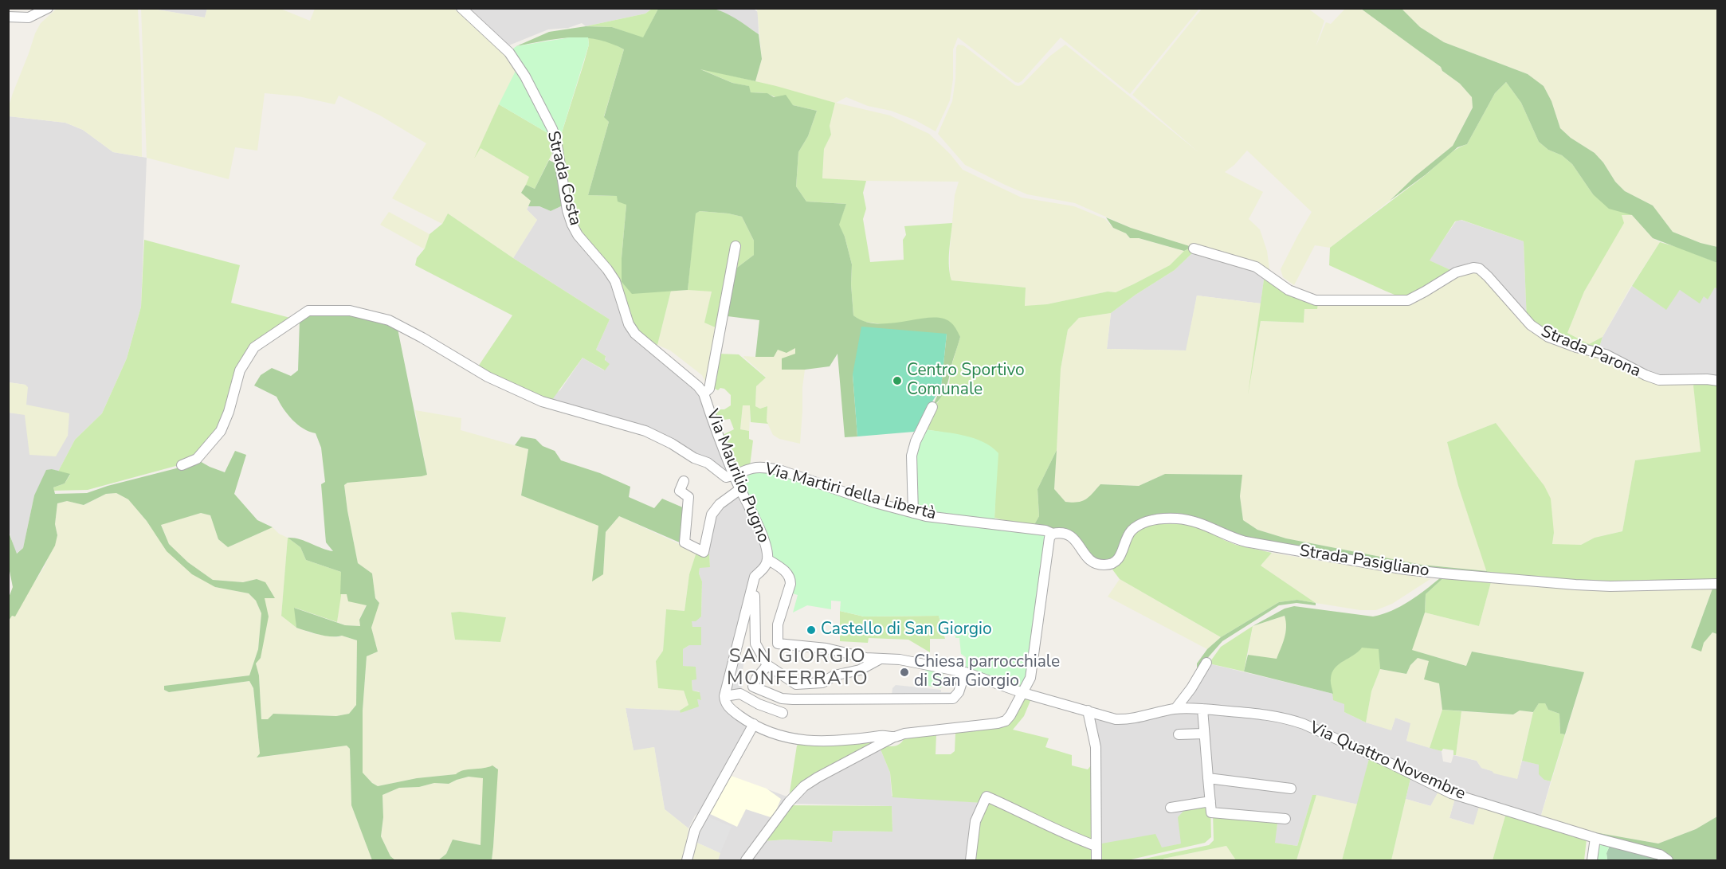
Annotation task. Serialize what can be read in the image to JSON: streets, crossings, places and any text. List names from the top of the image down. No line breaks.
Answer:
{"streets":{"street":["Strada Costa","Strada Parona","Via Maurilio Pugno","Via Martiri della Libertà","Strada Pasigliano","Via Quattro Novembre"]},"crossings":[["Strada Costa","Via Maurilio Pugno"],["Via Maurilio Pugno","Via Martiri della Libertà"],["Via Maurilio Pugno","Via Quattro Novembre"],["Via Martiri della Libertà","Strada Pasigliano"]],"districts":["SAN GIORGIO MONFERRATO"],"places":["Centro Sportivo Comunale","Castello di San Giorgio","Chiesa parrocchiale di San Giorgio"]}
